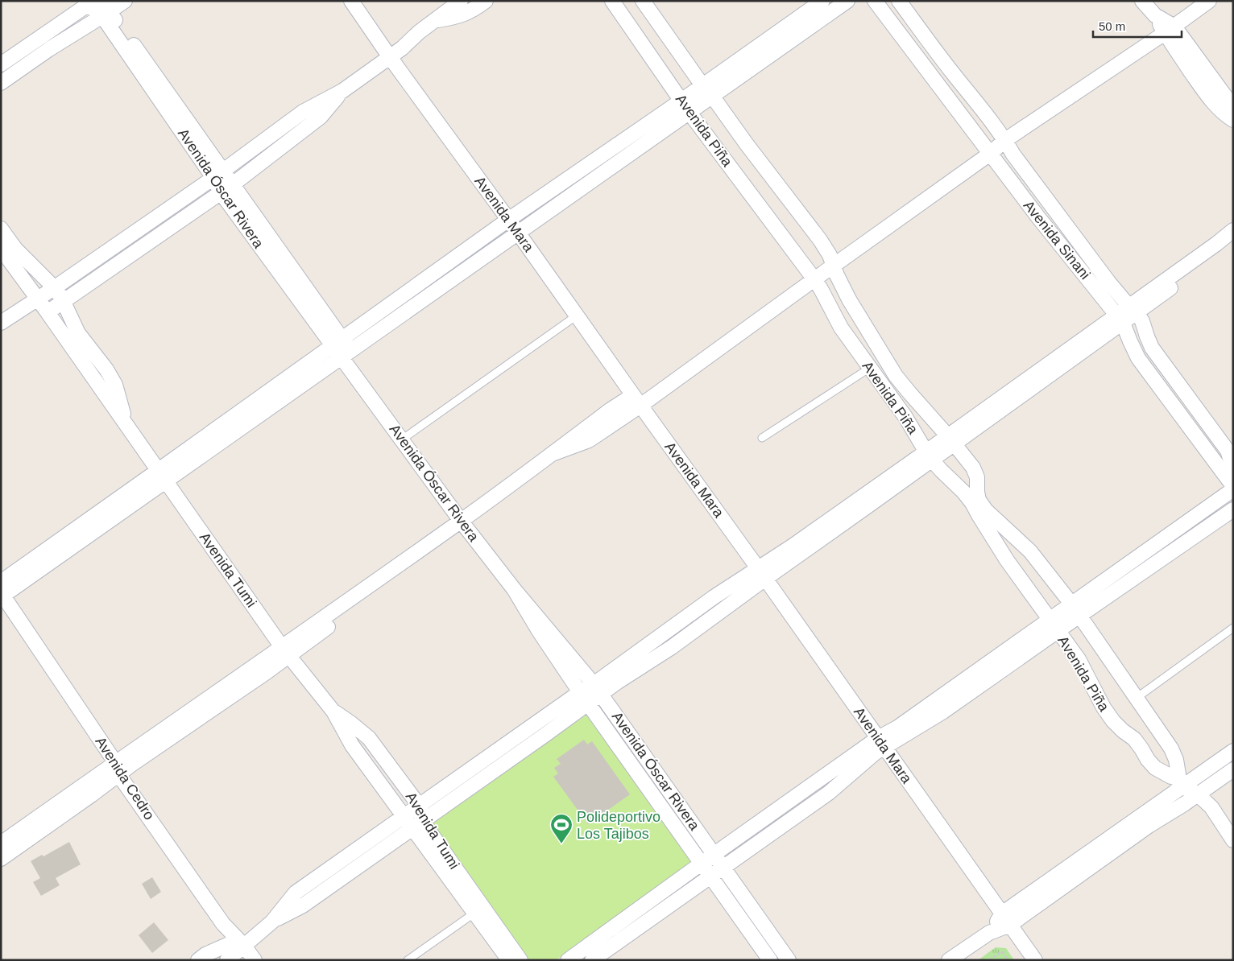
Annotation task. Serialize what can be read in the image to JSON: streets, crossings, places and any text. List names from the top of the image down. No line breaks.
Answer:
{"streets":{"street":["Avenida Piña","Avenida Óscar Rivera","Avenida Mara","Avenida Sinani","Avenida Tumi","Avenida Cedro"]},"places":{"sports":["Polideportivo Los Tajibos"]},"scale_bar":"50 m"}
